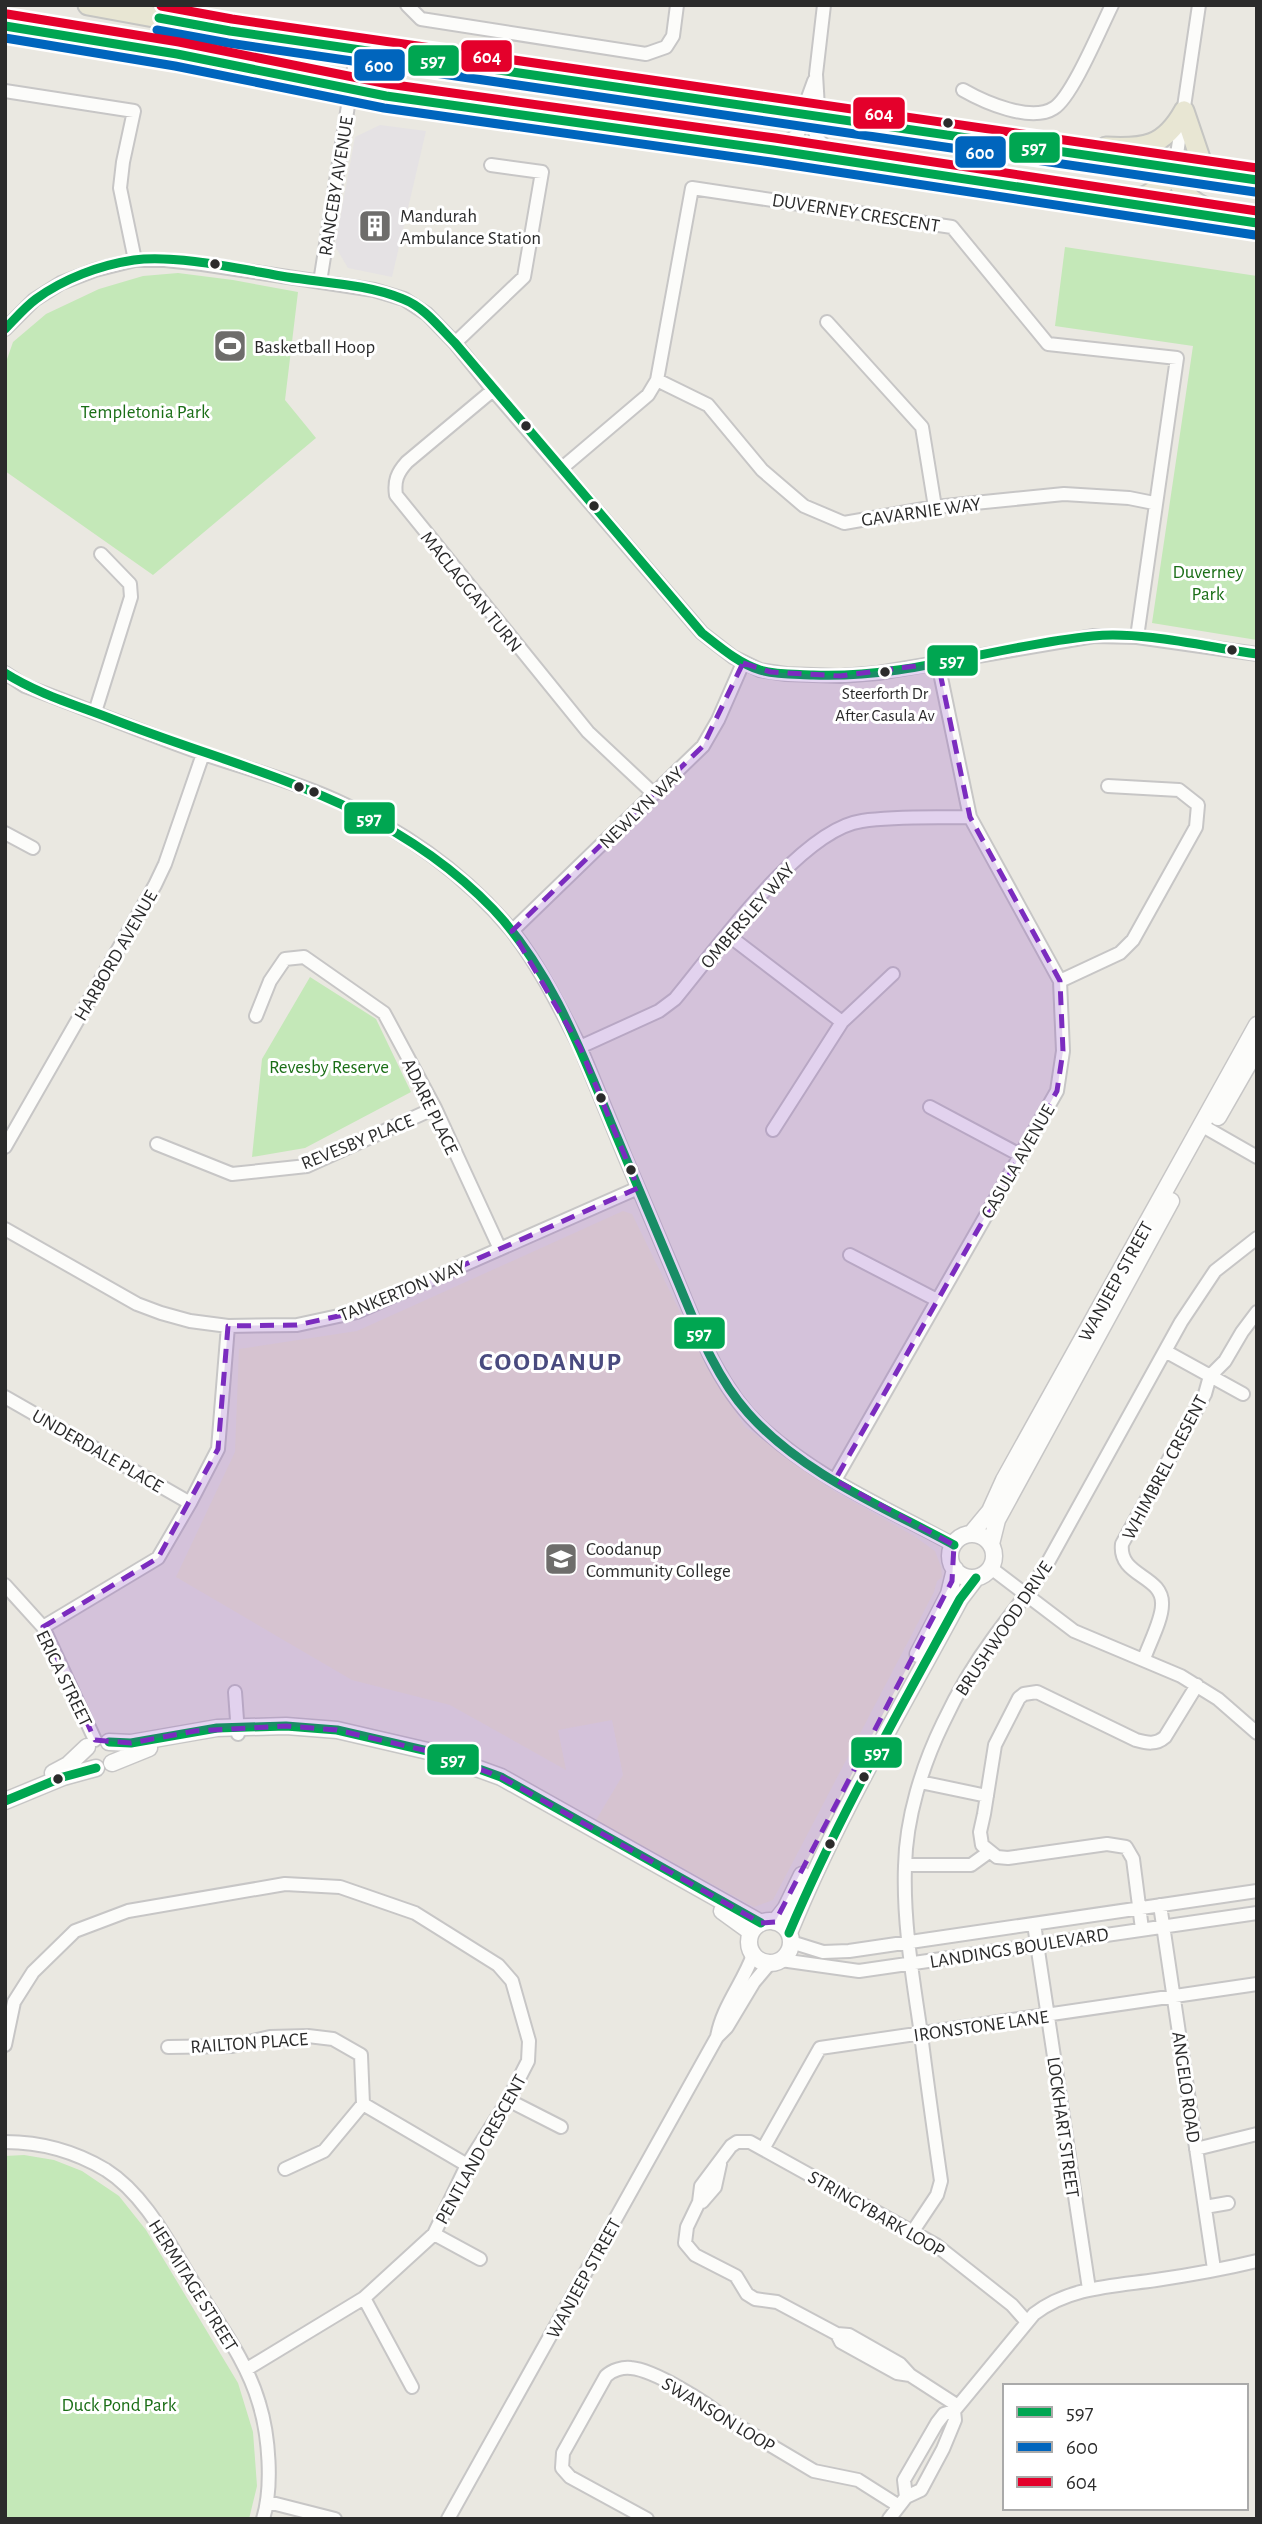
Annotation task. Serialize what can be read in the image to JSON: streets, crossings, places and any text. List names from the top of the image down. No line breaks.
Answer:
{"streets":{"main road":["WANJEEP STREET"],"street":["RANCEBY AVENUE","DUVERNEY CRESCENT","GAVARNIE WAY","MACLAGGAN TURN","NEWLYN WAY","OMBERSLEY WAY","HARBORD AVENUE","ADARE PLACE","REVESBY PLACE","CASULA AVENUE","TANKERTON WAY","UNDERDALE PLACE","WHIMBREL CRESENT","BRUSHWOOD DRIVE","ERICA STREET","LANDINGS BOULEVARD","IRONSTONE LANE","RAILTON PLACE","ANGELO ROAD","LOCKHART STREET","PENTLAND CRESCENT","STRINGYBARK LOOP","HERMITAGE STREET","SWANSON LOOP"]},"crossings":[["DUVERNEY CRESCENT","GAVARNIE WAY"],["MACLAGGAN TURN","NEWLYN WAY"],["OMBERSLEY WAY","CASULA AVENUE"],["ADARE PLACE","REVESBY PLACE"],["ADARE PLACE","TANKERTON WAY"],["WANJEEP STREET","LANDINGS BOULEVARD"],["BRUSHWOOD DRIVE","LANDINGS BOULEVARD"],["BRUSHWOOD DRIVE","IRONSTONE LANE"],["BRUSHWOOD DRIVE","STRINGYBARK LOOP"],["LANDINGS BOULEVARD","ANGELO ROAD"],["LANDINGS BOULEVARD","LOCKHART STREET"],["IRONSTONE LANE","ANGELO ROAD"],["IRONSTONE LANE","LOCKHART STREET"],["IRONSTONE LANE","STRINGYBARK LOOP"],["PENTLAND CRESCENT","HERMITAGE STREET"]],"districts":["COODANUP"],"parks":["Templetonia Park","Duverney Park","Revesby Reserve","Duck Pond Park"],"places":{"building":["Mandurah Ambulance Station"],"sports":["Basketball Hoop"],"other":["Steerforth Dr After Casula Av"],"school or university":["Coodanup Community College"]},"lines":["transit line 604","transit line 597","transit line 600"],"legend":["597","600","604"]}
